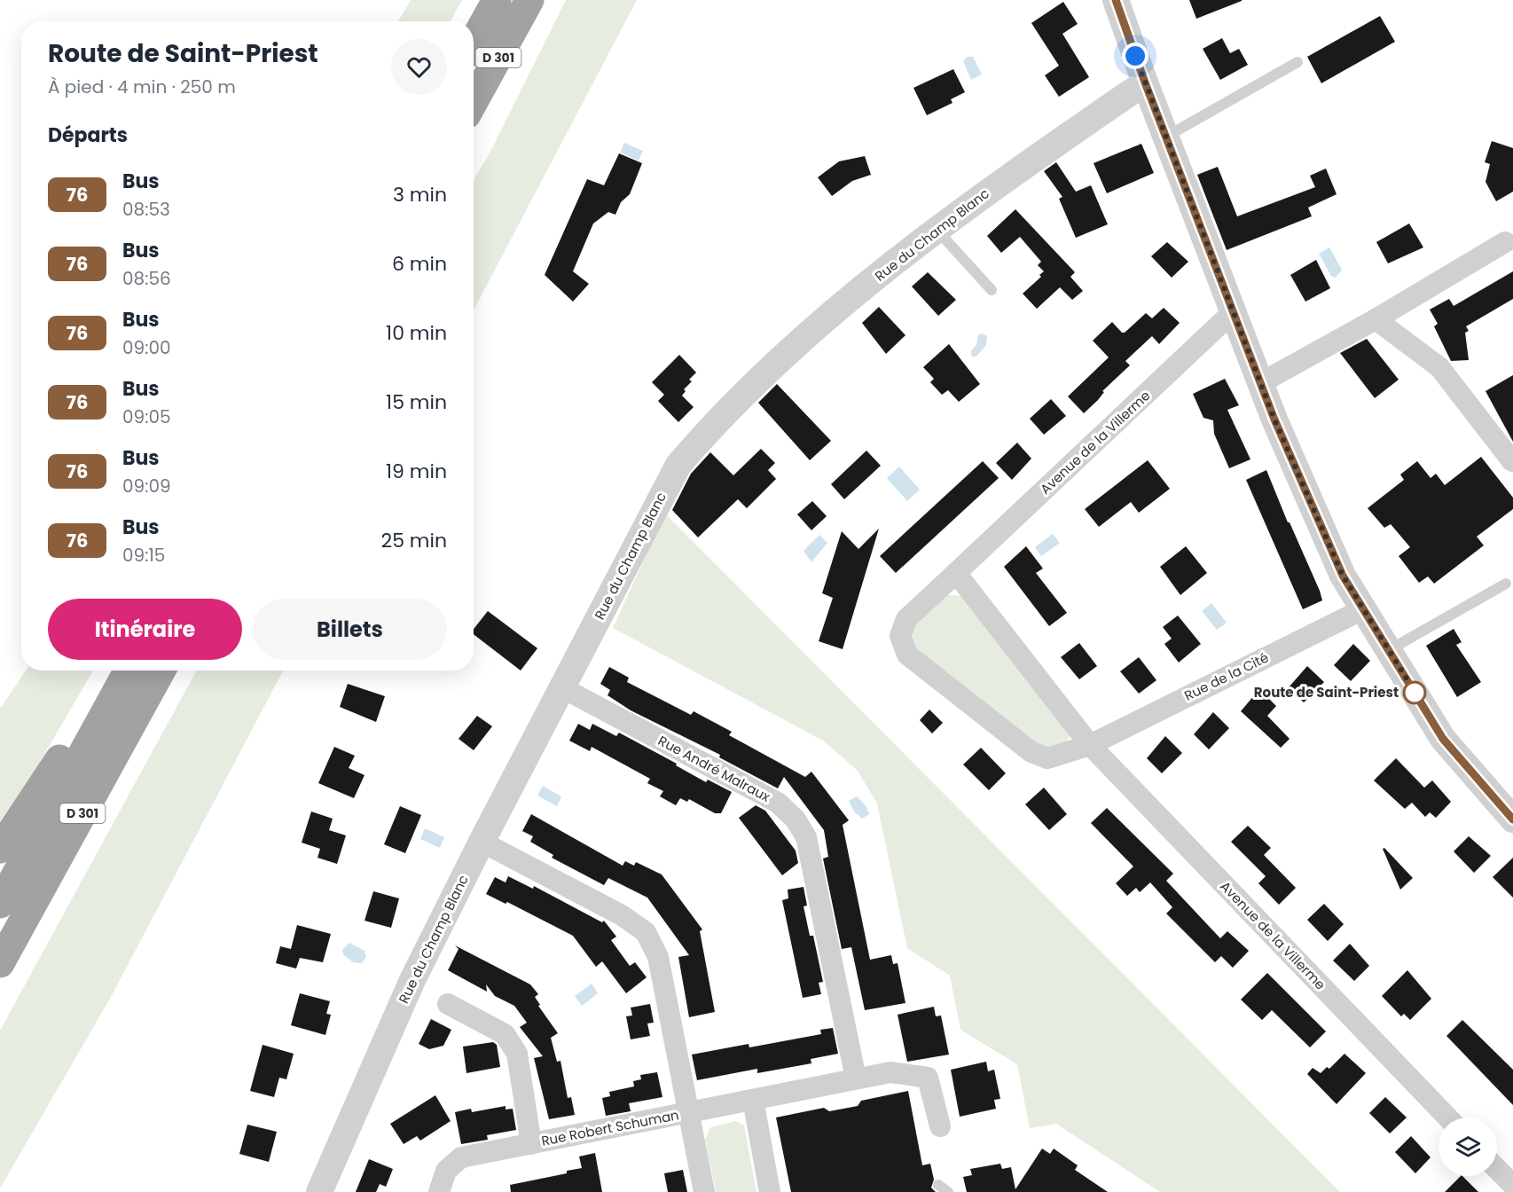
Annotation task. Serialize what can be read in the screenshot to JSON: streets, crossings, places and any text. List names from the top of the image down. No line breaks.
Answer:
{"streets":{"highway":["D 301"],"street":["Rue du Champ Blanc","Avenue de la Villerme","Rue de la Cité","Rue André Malraux","Rue Robert Schuman"]},"crossings":[["Rue du Champ Blanc","Rue André Malraux"],["Avenue de la Villerme","Rue de la Cité"]],"places":["Route de Saint-Priest"],"lines":["bus line 76"],"page":{"heading":[["Route de Saint-Priest","À pied · 4 min · 250 m"],"Départs"],"list":[{"mark":"76","name":"Bus","note":"08:53","value":"3 min"},{"mark":"76","name":"Bus","note":"08:56","value":"6 min"},{"mark":"76","name":"Bus","note":"09:00","value":"10 min"},{"mark":"76","name":"Bus","note":"09:05","value":"15 min"},{"mark":"76","name":"Bus","note":"09:09","value":"19 min"},{"mark":"76","name":"Bus","note":"09:15","value":"25 min"}],"buttons":["Itinéraire","Billets"]}}
